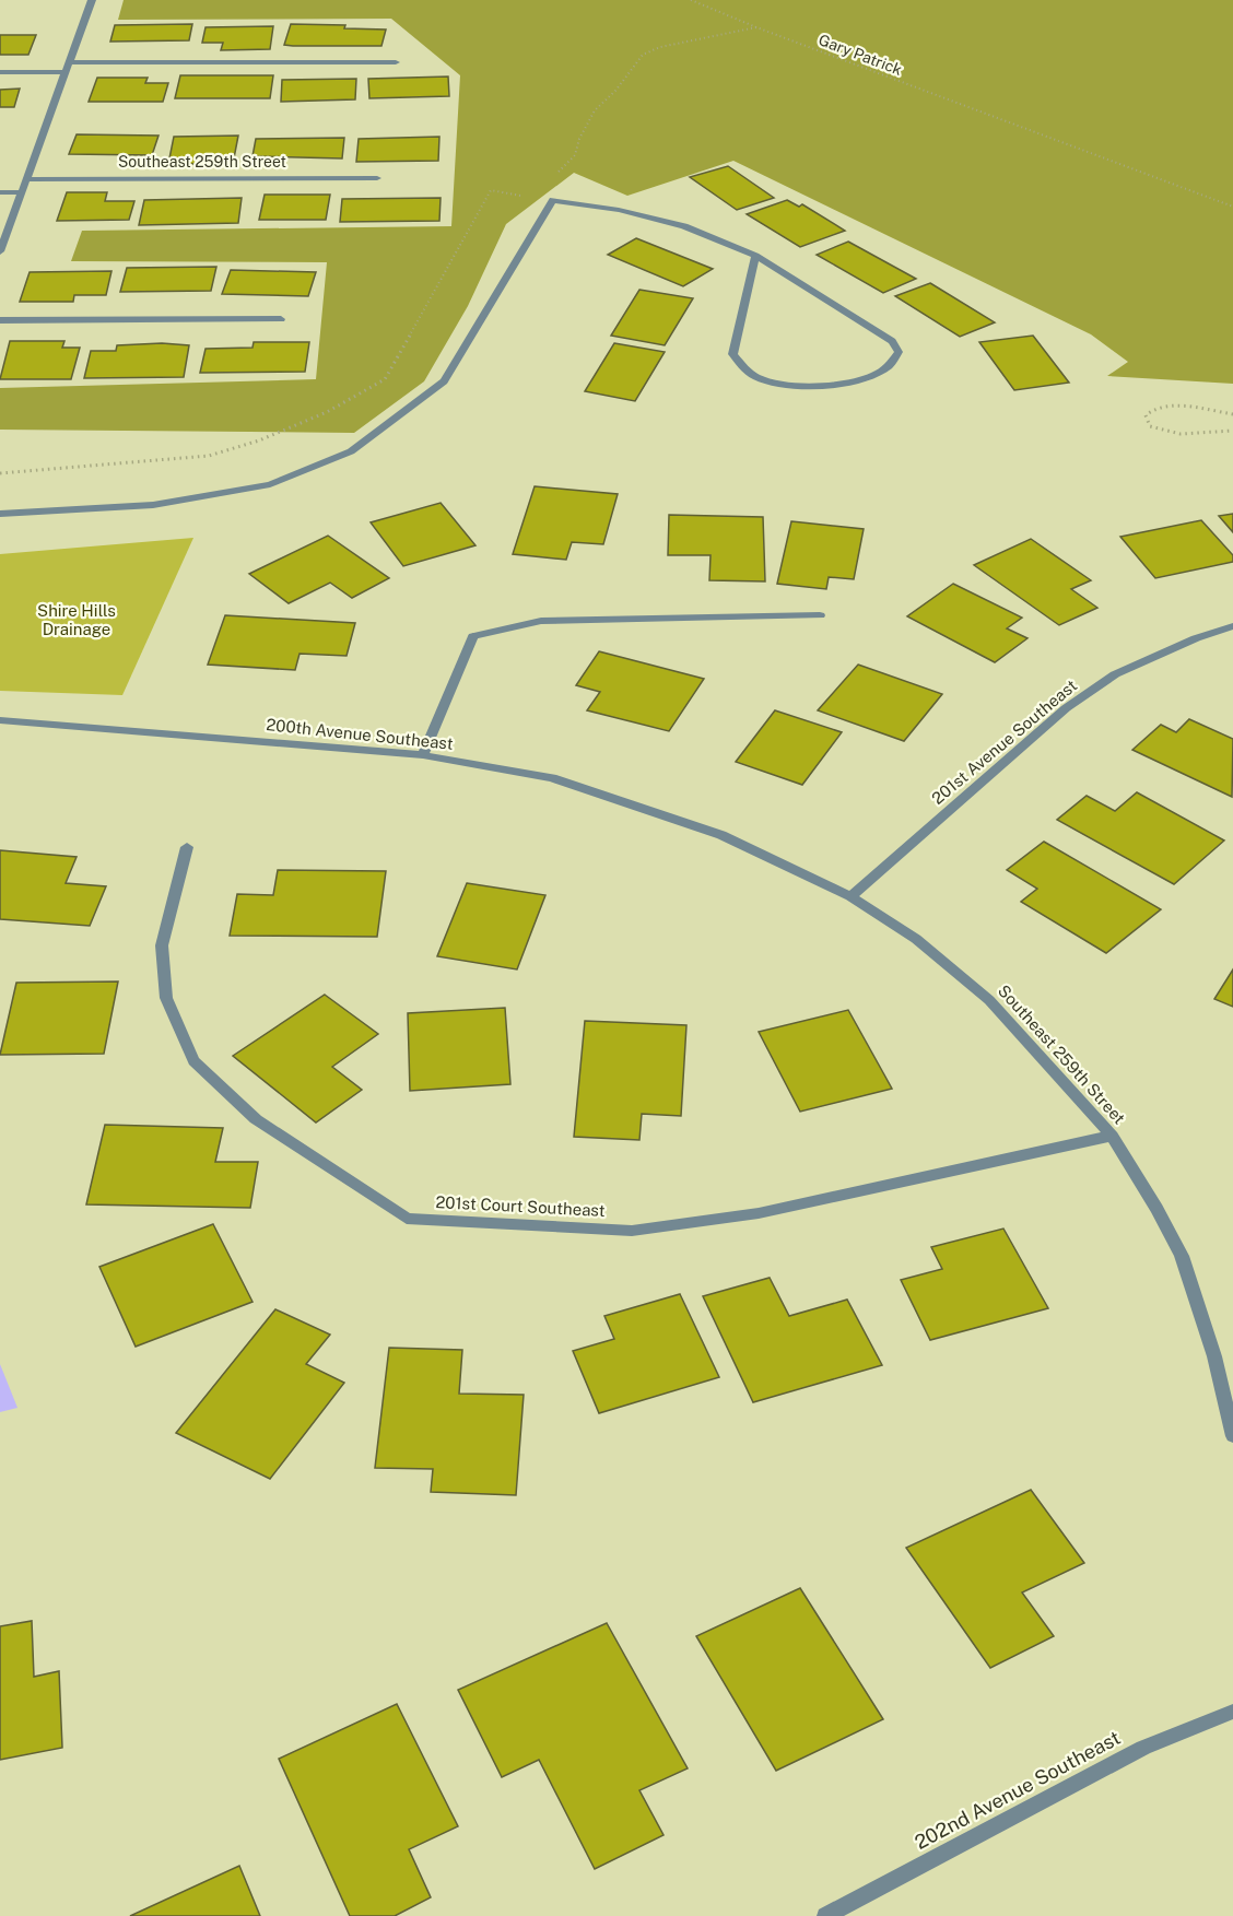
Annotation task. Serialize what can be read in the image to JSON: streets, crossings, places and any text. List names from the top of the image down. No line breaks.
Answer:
{"streets":{"street":["Southeast 259th Street","200th Avenue Southeast","201st Avenue Southeast","201st Court Southeast","202nd Avenue Southeast"],"path":["Gary Patrick"]},"crossings":[["Southeast 259th Street","200th Avenue Southeast"],["Southeast 259th Street","201st Avenue Southeast"],["Southeast 259th Street","201st Court Southeast"],["200th Avenue Southeast","201st Avenue Southeast"]],"parks":["Shire Hills Drainage"]}
